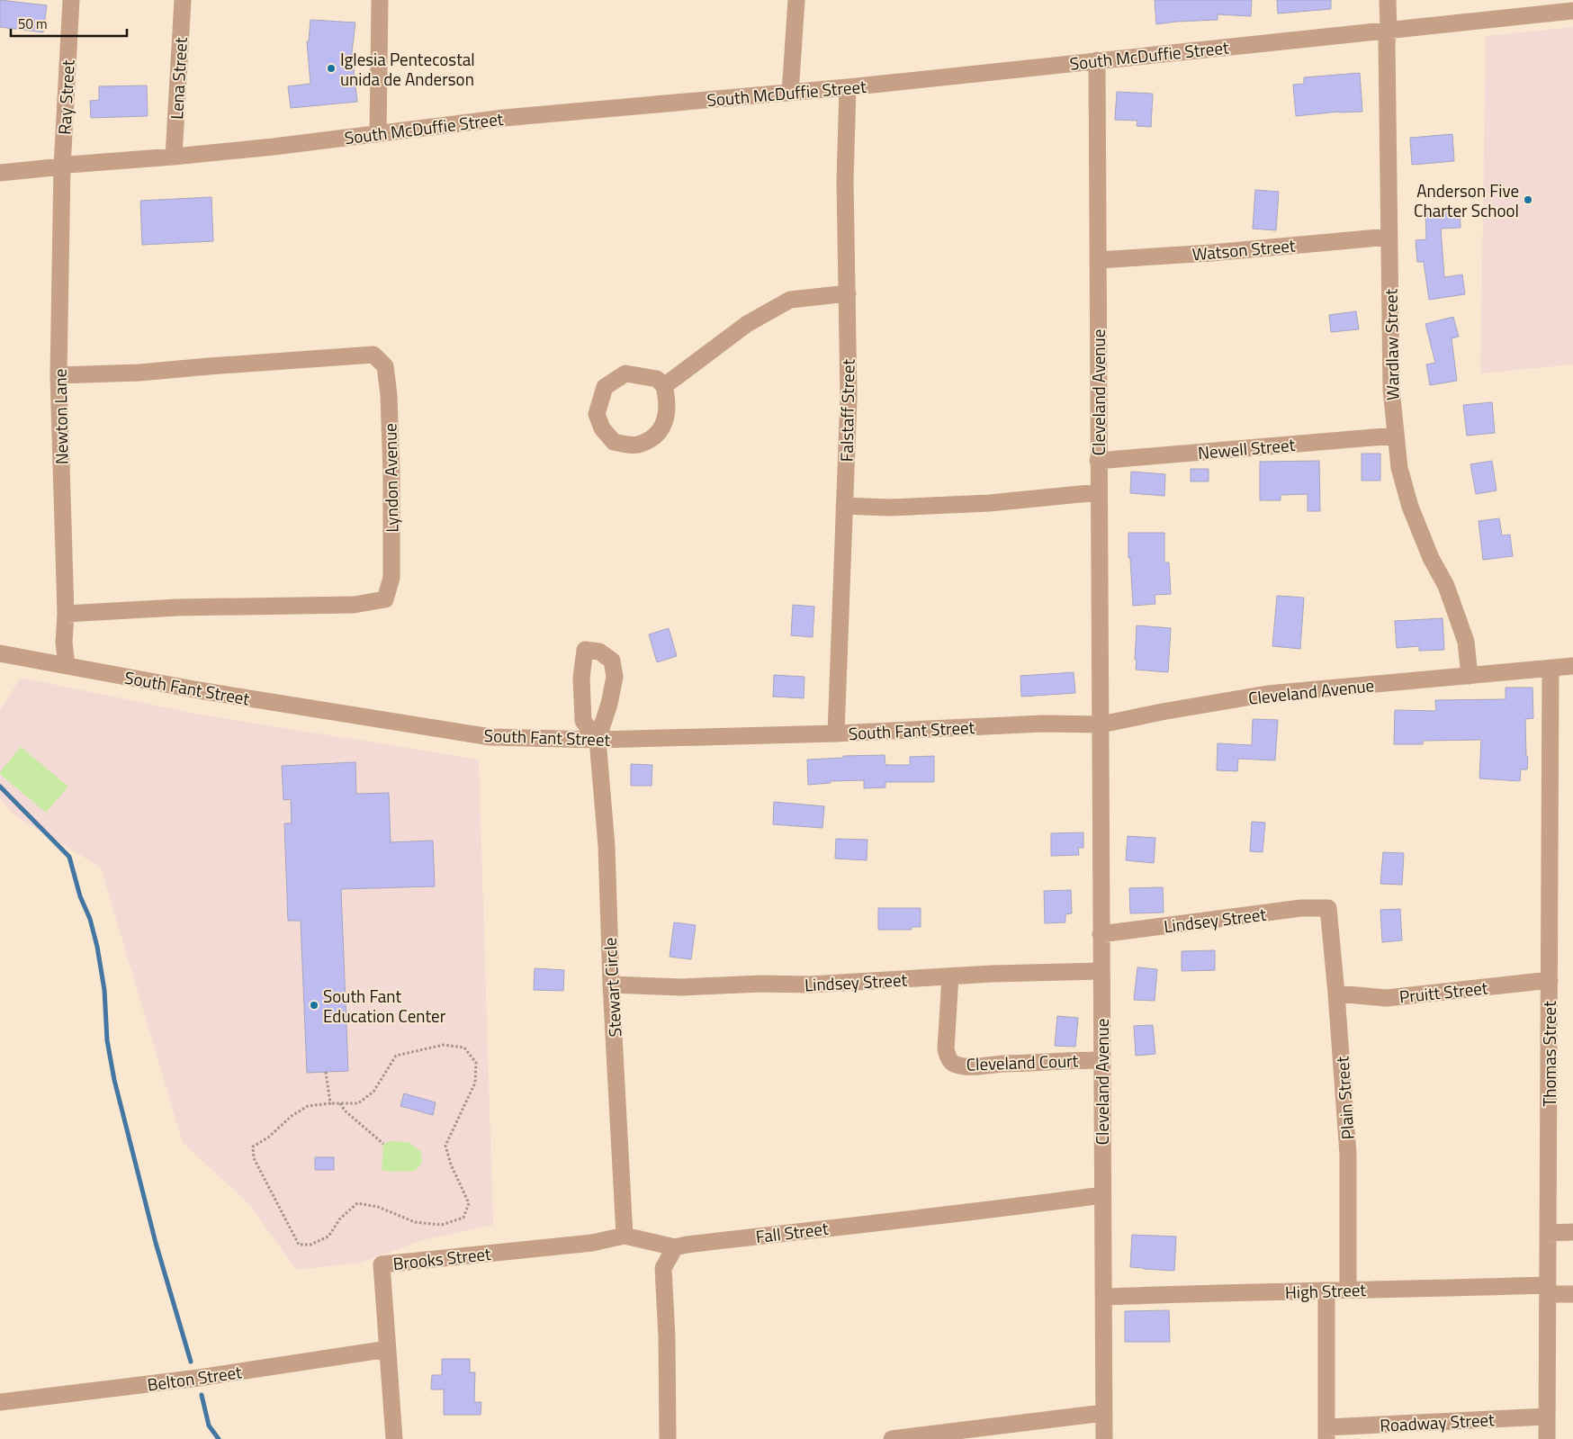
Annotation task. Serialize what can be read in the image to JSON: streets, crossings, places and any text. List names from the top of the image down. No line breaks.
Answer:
{"streets":{"street":["South McDuffie Street","Lena Street","Ray Street","Watson Street","Wardlaw Street","Cleveland Avenue","Falstaff Street","Newton Lane","Newell Street","Lyndon Avenue","South Fant Street","Lindsey Street","Stewart Circle","Pruitt Street","Thomas Street","Cleveland Court","Plain Street","Fall Street","Brooks Street","High Street","Belton Street","Roadway Street"]},"crossings":[["South McDuffie Street","Lena Street"],["South McDuffie Street","Ray Street"],["South McDuffie Street","Wardlaw Street"],["South McDuffie Street","Cleveland Avenue"],["South McDuffie Street","Falstaff Street"],["South McDuffie Street","Newton Lane"],["Ray Street","Newton Lane"],["Watson Street","Wardlaw Street"],["Watson Street","Cleveland Avenue"],["Wardlaw Street","Cleveland Avenue"],["Wardlaw Street","Newell Street"],["Cleveland Avenue","Newell Street"],["Cleveland Avenue","South Fant Street"],["Cleveland Avenue","Lindsey Street"],["Cleveland Avenue","Cleveland Court"],["Cleveland Avenue","Fall Street"],["Cleveland Avenue","High Street"],["Falstaff Street","South Fant Street"],["Newton Lane","Lyndon Avenue"],["Newton Lane","South Fant Street"],["South Fant Street","Stewart Circle"],["Lindsey Street","Stewart Circle"],["Lindsey Street","Cleveland Court"],["Lindsey Street","Plain Street"],["Stewart Circle","Brooks Street"],["Pruitt Street","Thomas Street"],["Pruitt Street","Plain Street"],["Thomas Street","High Street"],["Thomas Street","Roadway Street"],["Plain Street","High Street"],["Fall Street","Brooks Street"],["Brooks Street","Belton Street"]],"places":["Iglesia Pentecostal unida de Anderson","Anderson Five Charter School","South Fant Education Center"],"scale_bar":"50 m"}
